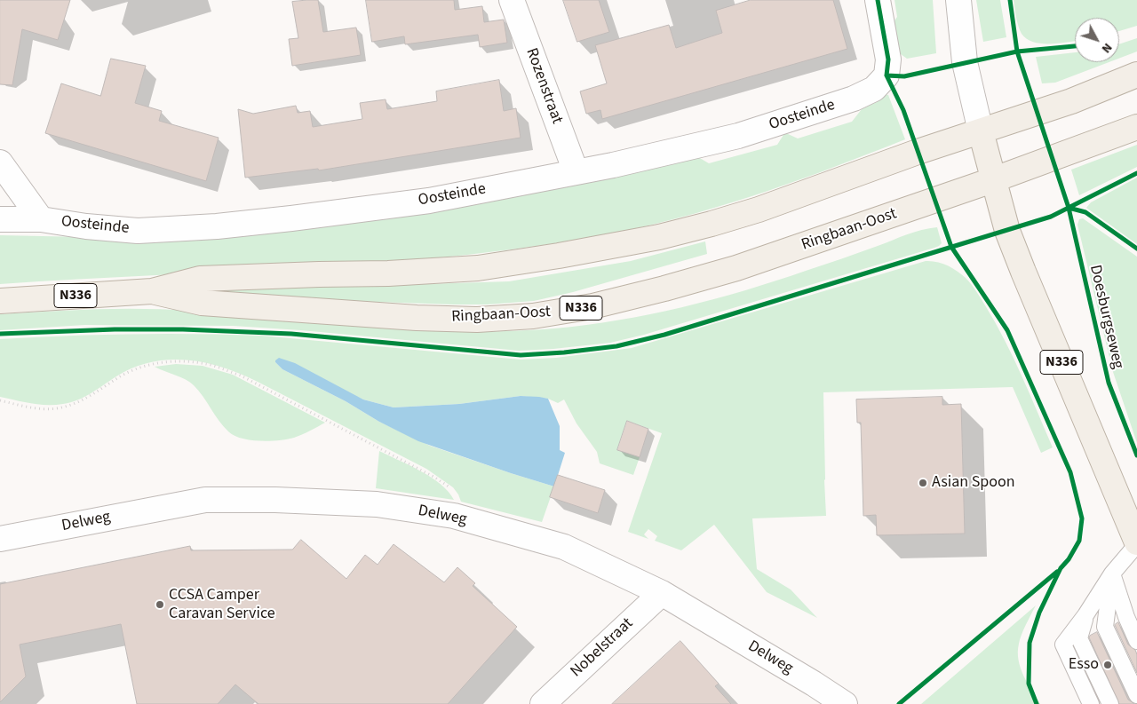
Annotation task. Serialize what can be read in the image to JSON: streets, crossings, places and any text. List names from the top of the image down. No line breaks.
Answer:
{"streets":{"main road":["Ringbaan-Oost","N336"],"street":["Rozenstraat","Oosteinde","Delweg","Nobelstraat"],"cycle path":["Doesburgseweg"]},"crossings":[["Rozenstraat","Oosteinde"],["Ringbaan-Oost","N336"],["Delweg","Nobelstraat"]],"places":["Asian Spoon","CCSA Camper Caravan Service","Esso"],"north":"bottom right"}
